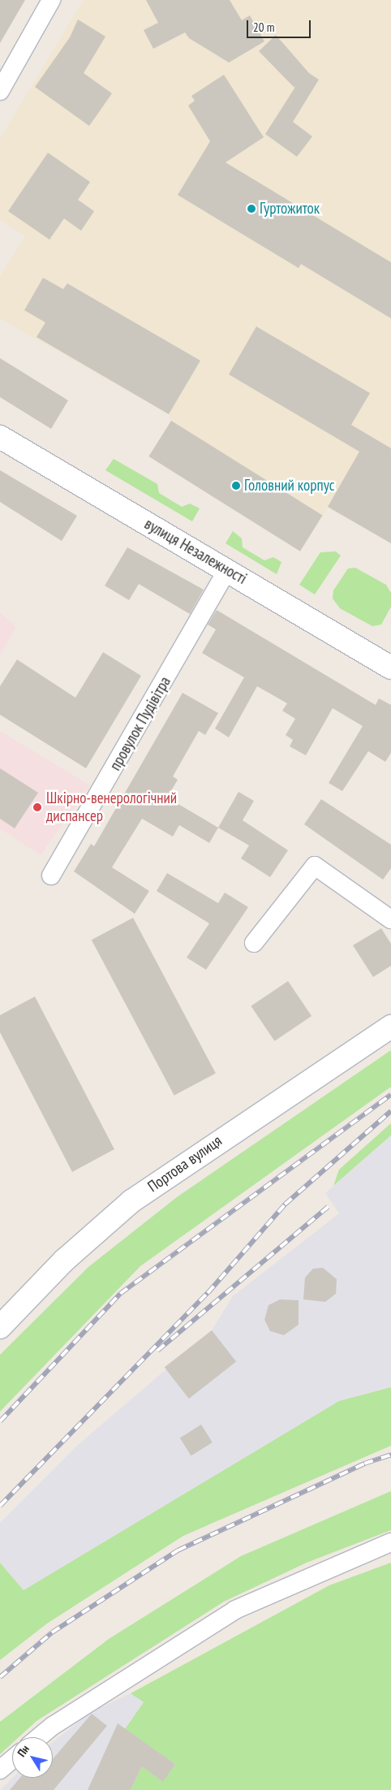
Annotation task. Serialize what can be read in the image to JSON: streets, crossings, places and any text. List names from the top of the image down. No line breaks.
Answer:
{"streets":{"main road":["вулиця Незалежності","Портова вулиця"],"street":["провулок Пудівітра"]},"crossings":[["вулиця Незалежності","провулок Пудівітра"]],"places":["Гуртожиток","Головний корпус","Шкірно-венерологічний диспансер"],"scale_bar":"20 m","north":"top left"}
